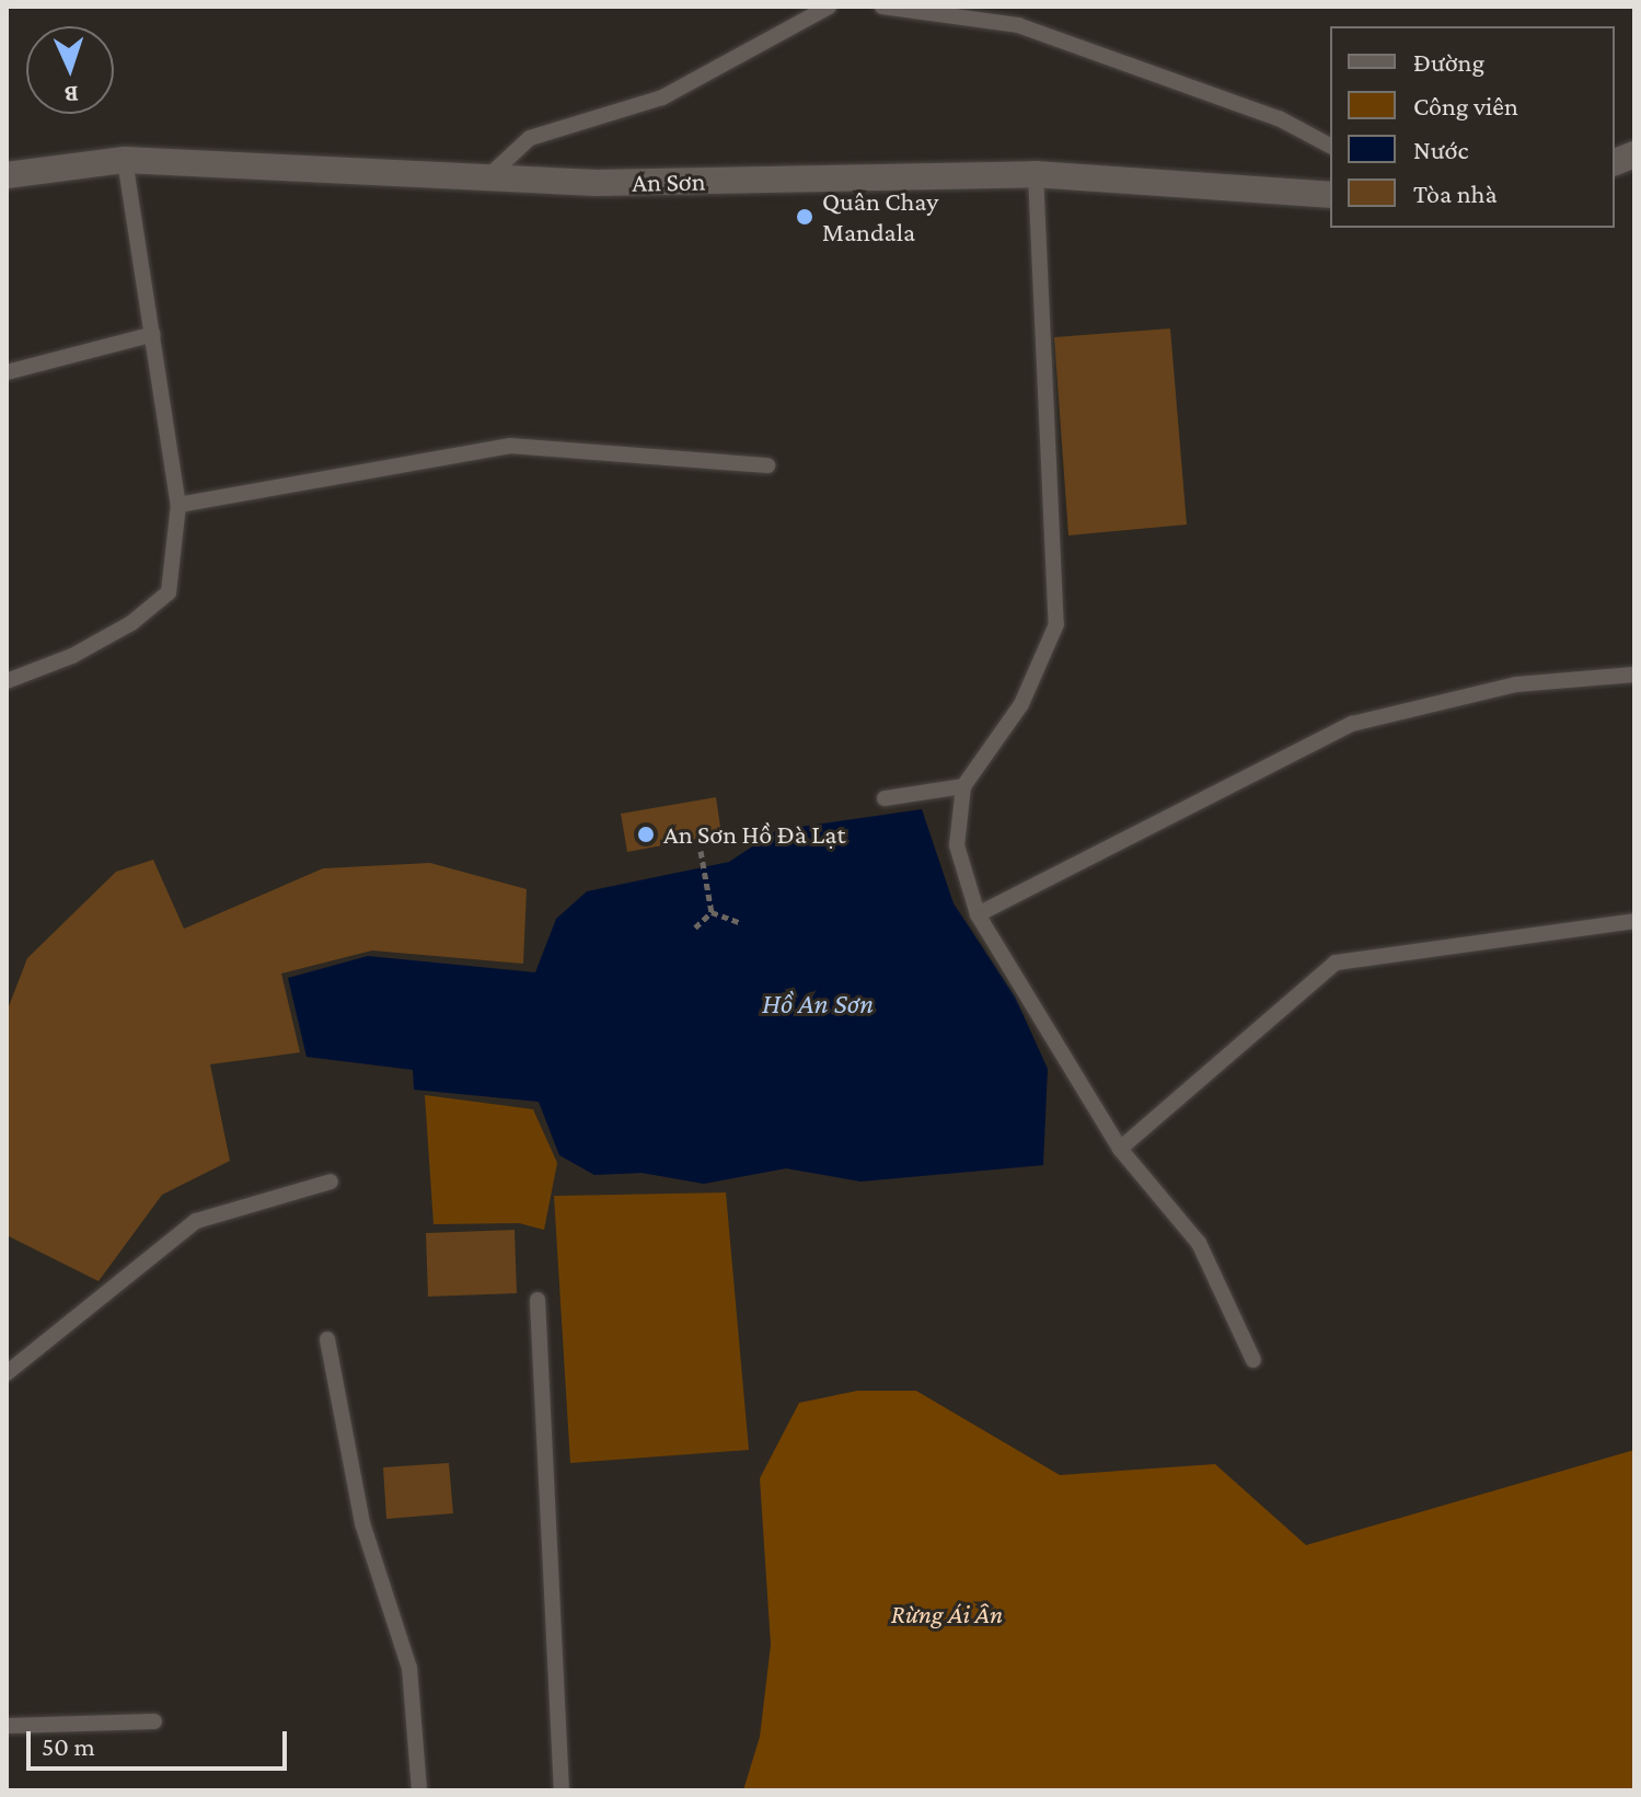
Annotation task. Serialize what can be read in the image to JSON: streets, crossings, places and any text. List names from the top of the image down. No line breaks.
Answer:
{"streets":{"street":["An Sơn"]},"water":["Hồ An Sơn"],"parks":["Rừng Ái Ân"],"places":["Quân Chay Mandala","An Sơn Hồ Đà Lạt"],"legend":["Đường","Công viên","Nước","Tòa nhà"],"scale_bar":"50 m","north":"bottom"}
